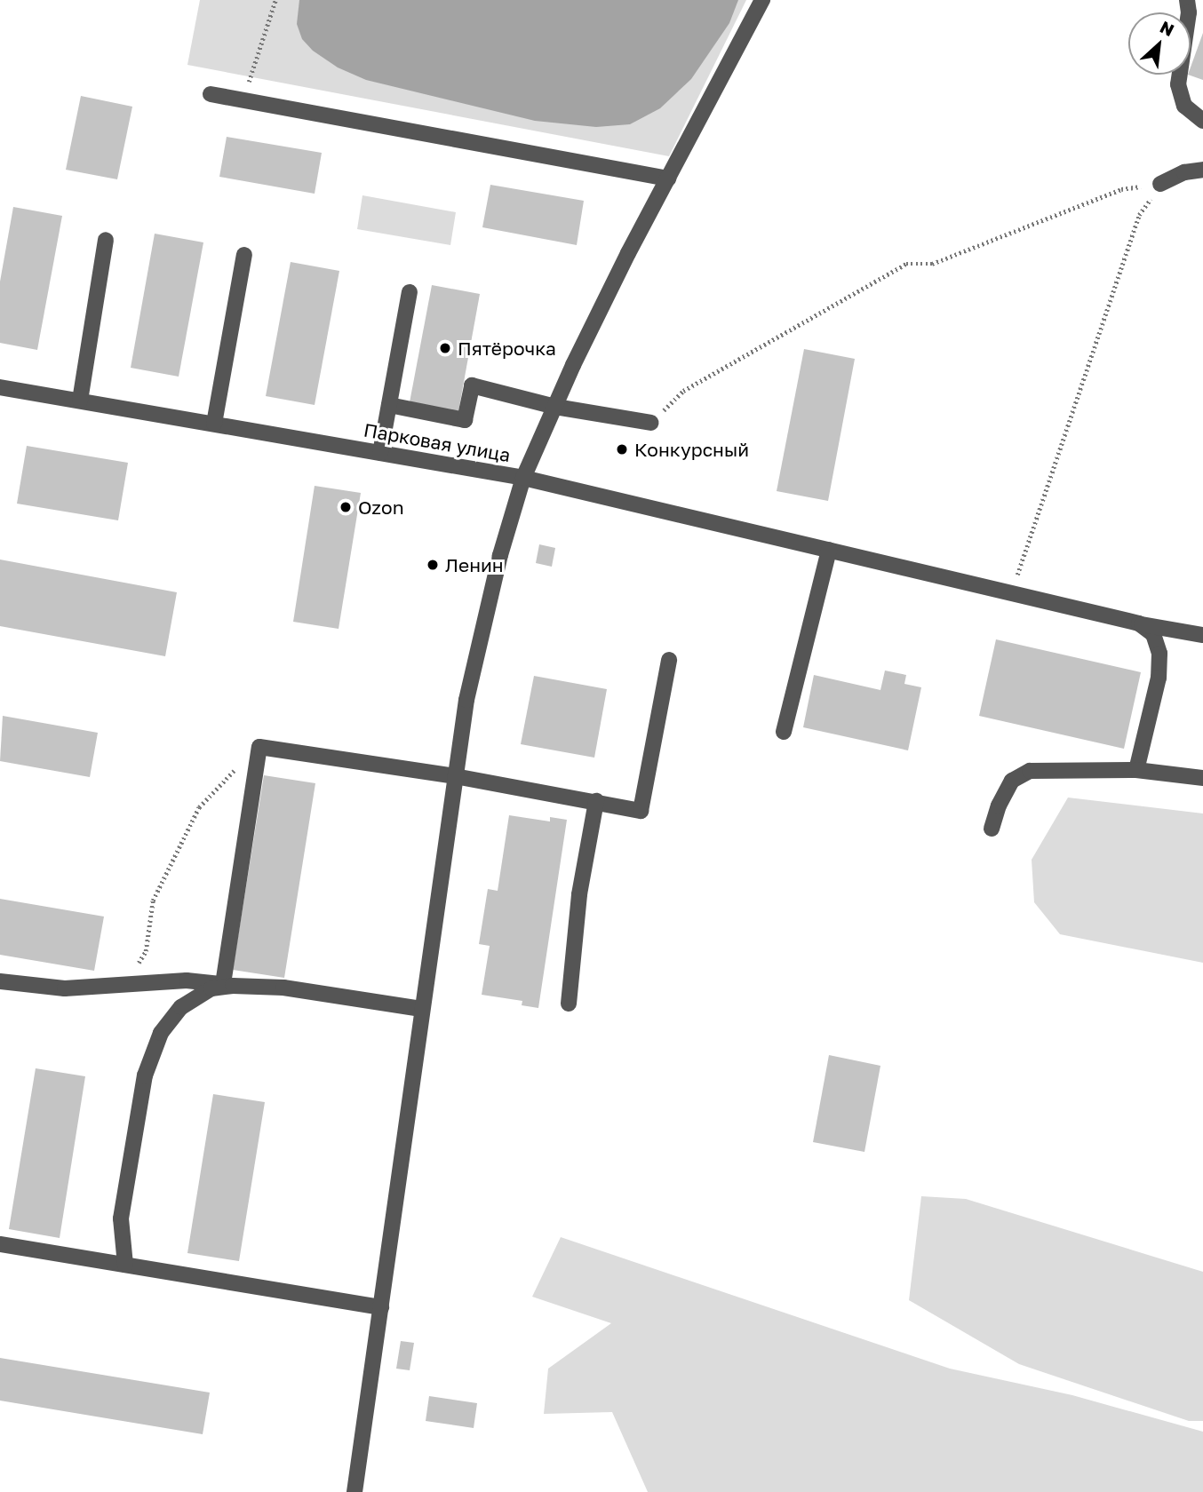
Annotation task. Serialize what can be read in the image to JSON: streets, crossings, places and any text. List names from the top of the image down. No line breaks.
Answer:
{"streets":{"street":["Парковая улица"]},"places":["Пятёрочка","Конкурсный","Ozon","Ленин"],"north":"top right"}
